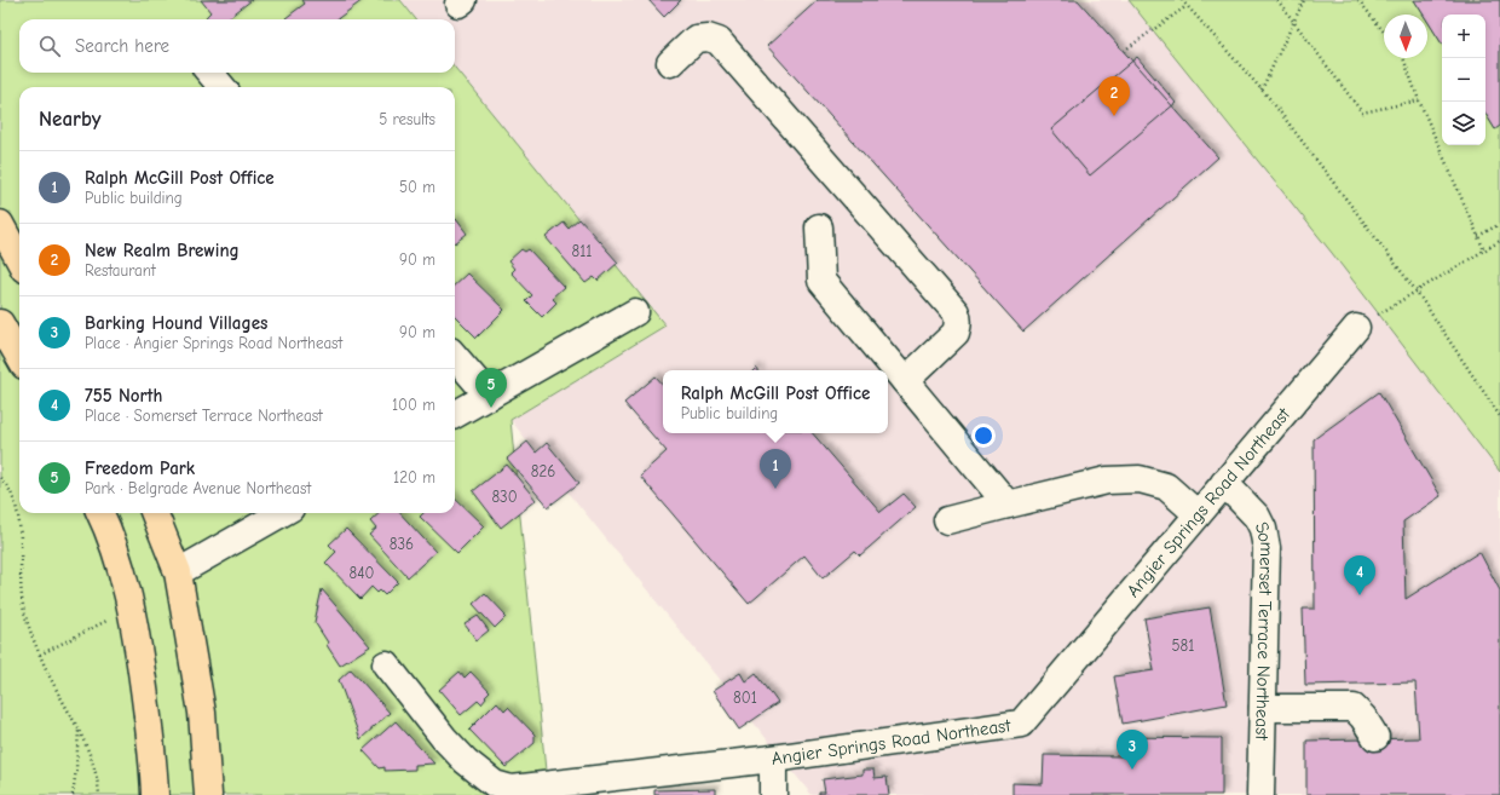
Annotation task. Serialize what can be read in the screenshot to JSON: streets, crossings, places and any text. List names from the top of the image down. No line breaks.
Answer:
{"streets":{"street":["Angier Springs Road Northeast","Somerset Terrace Northeast"]},"crossings":[["Angier Springs Road Northeast","Somerset Terrace Northeast"]],"house_numbers":["811","826","830","836","840","581","801"],"north":"bottom","page":{"map_buttons":["+","−"],"search":"Search here","pins":["2","5","1","4","3"],"heading":["Nearby","5 results"],"list":[{"mark":"1","name":"Ralph McGill Post Office","note":"Public building","value":"50 m"},{"mark":"2","name":"New Realm Brewing","note":"Restaurant","value":"90 m"},{"mark":"3","name":"Barking Hound Villages","note":"Place · Angier Springs Road Northeast","value":"90 m"},{"mark":"4","name":"755 North","note":"Place · Somerset Terrace Northeast","value":"100 m"},{"mark":"5","name":"Freedom Park","note":"Park · Belgrade Avenue Northeast","value":"120 m"}],"popup":["Ralph McGill Post Office","Public building"]}}
